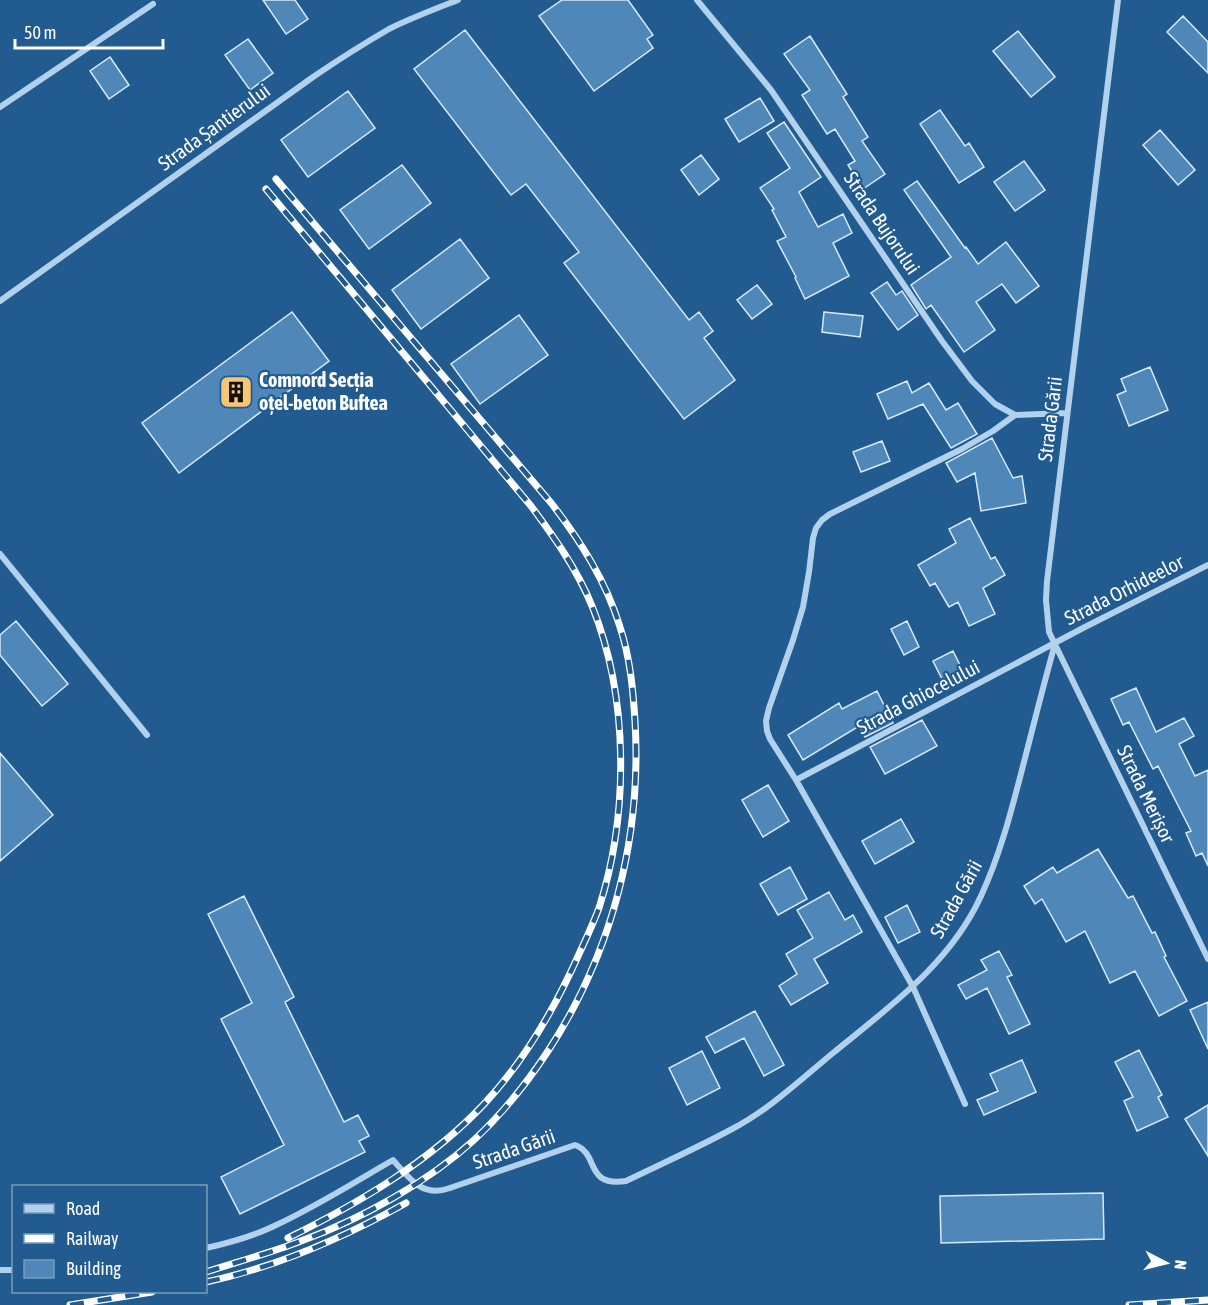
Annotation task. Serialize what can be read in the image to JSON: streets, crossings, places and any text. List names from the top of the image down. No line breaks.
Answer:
{"streets":{"street":["Strada Șantierului","Strada Bujorului","Strada Gării","Strada Orhideelor","Strada Ghiocelului","Strada Merișor"]},"crossings":[["Strada Gării","Strada Orhideelor"],["Strada Gării","Strada Ghiocelului"],["Strada Gării","Strada Merișor"],["Strada Orhideelor","Strada Ghiocelului"],["Strada Orhideelor","Strada Merișor"],["Strada Ghiocelului","Strada Merișor"]],"places":{"building":["Comnord Secția oțel-beton Buftea"]},"legend":["Road","Railway","Building"],"scale_bar":"50 m","north":"right"}
